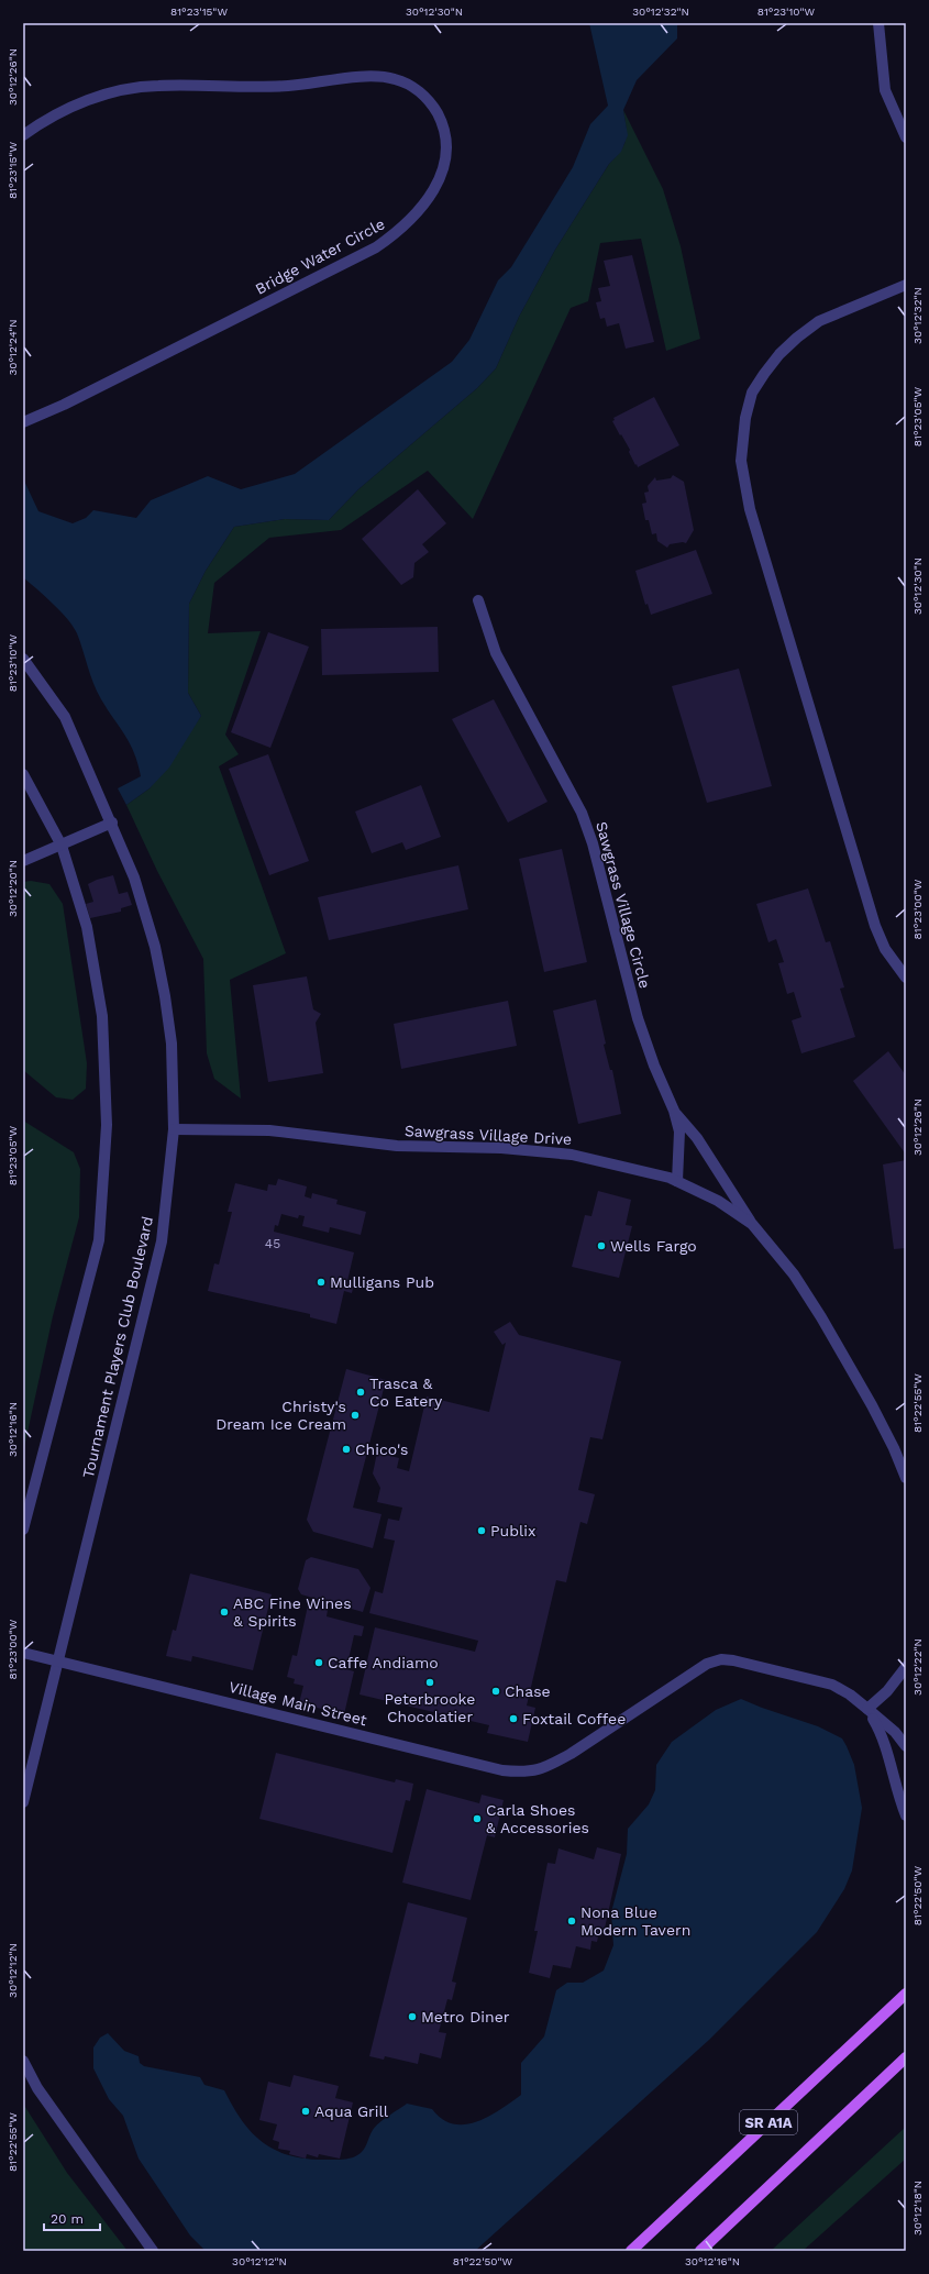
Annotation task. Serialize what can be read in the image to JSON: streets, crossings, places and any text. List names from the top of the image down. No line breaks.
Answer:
{"streets":{"main road":["SR A1A"],"street":["Bridge Water Circle","Sawgrass Village Circle","Sawgrass Village Drive","Tournament Players Club Boulevard","Village Main Street"]},"crossings":[["Sawgrass Village Circle","Sawgrass Village Drive"],["Sawgrass Village Drive","Tournament Players Club Boulevard"],["Tournament Players Club Boulevard","Village Main Street"]],"places":["Wells Fargo","Mulligans Pub","Trasca & Co Eatery","Christy's Dream Ice Cream","Chico's","Publix","ABC Fine Wines & Spirits","Caffe Andiamo","Peterbrooke Chocolatier","Chase","Foxtail Coffee","Carla Shoes & Accessories","Nona Blue Modern Tavern","Metro Diner","Aqua Grill"],"house_numbers":["45"],"scale_bar":"20 m","coordinates":["81°23'15\"W","30°12'30\"N","30°12'32\"N","81°23'10\"W","30°12'26\"N","30°12'24\"N","81°23'05\"W","30°12'20\"N","81°23'00\"W","81°22'55\"W","30°12'16\"N","30°12'22\"N","81°22'50\"W","30°12'12\"N","30°12'18\"N"]}
